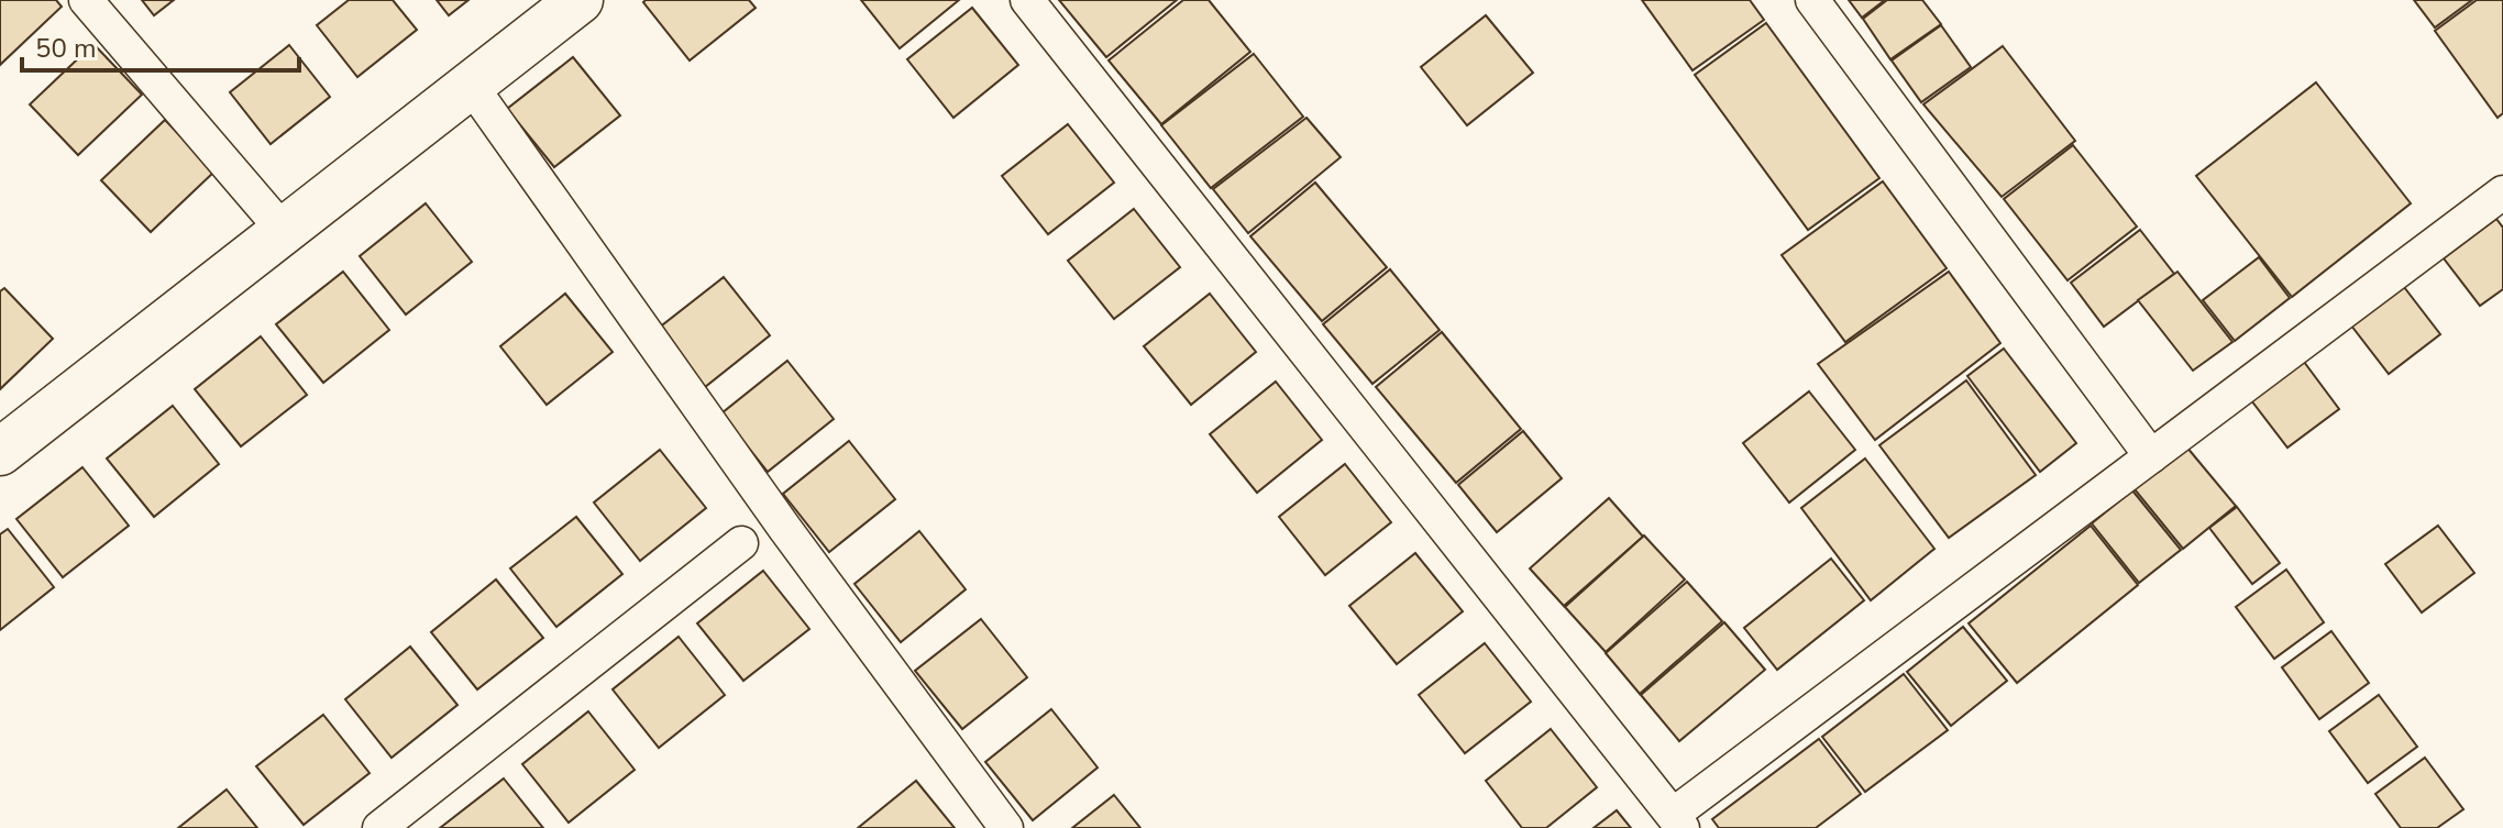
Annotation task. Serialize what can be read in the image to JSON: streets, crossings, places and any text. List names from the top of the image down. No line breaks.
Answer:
{"scale_bar":"50 m"}
